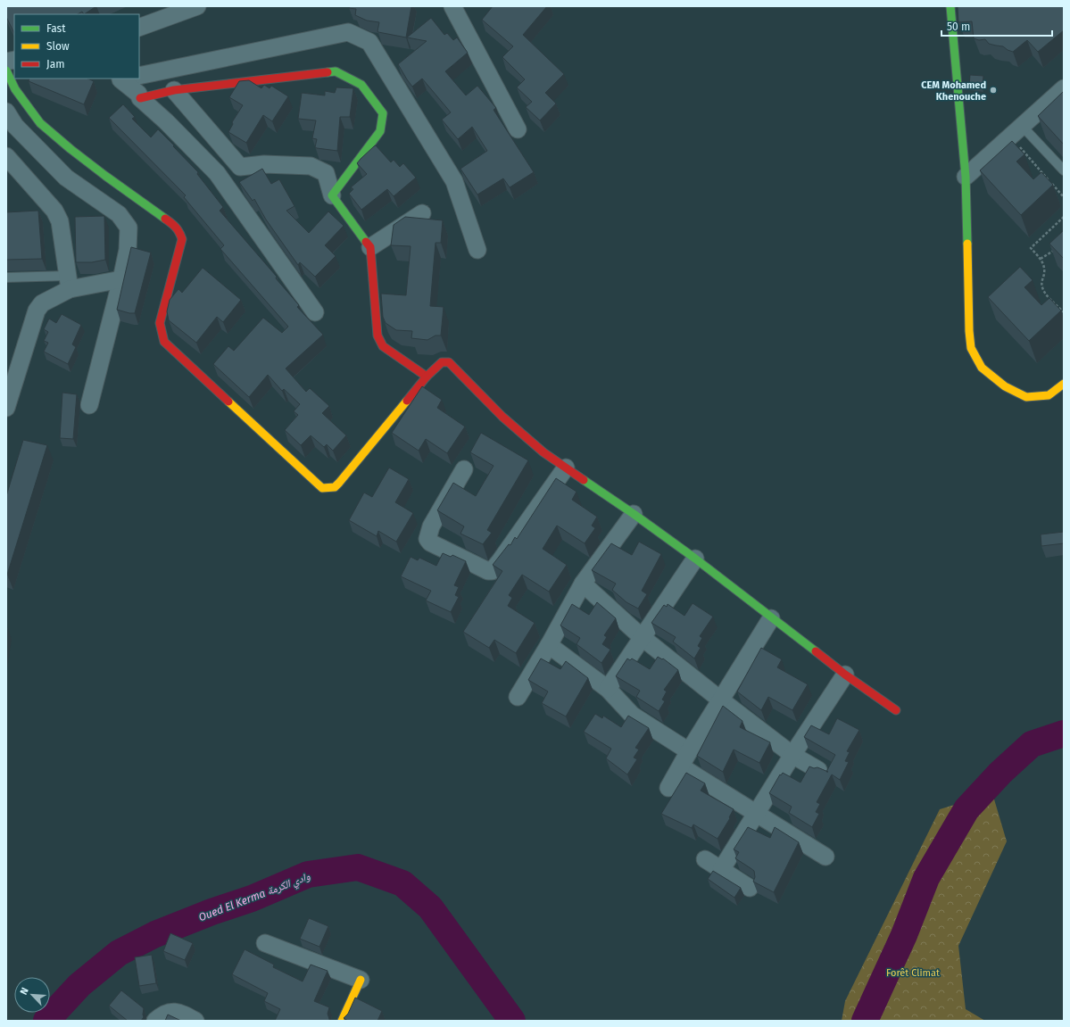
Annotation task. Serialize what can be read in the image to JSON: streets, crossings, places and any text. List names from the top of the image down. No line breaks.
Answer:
{"water":["Oued El Kerma وادي الكرمة"],"parks":["Forêt Climat"],"places":["CEM Mohamed Khenouche"],"legend":["Fast","Slow","Jam"],"scale_bar":"50 m","north":"top left"}
